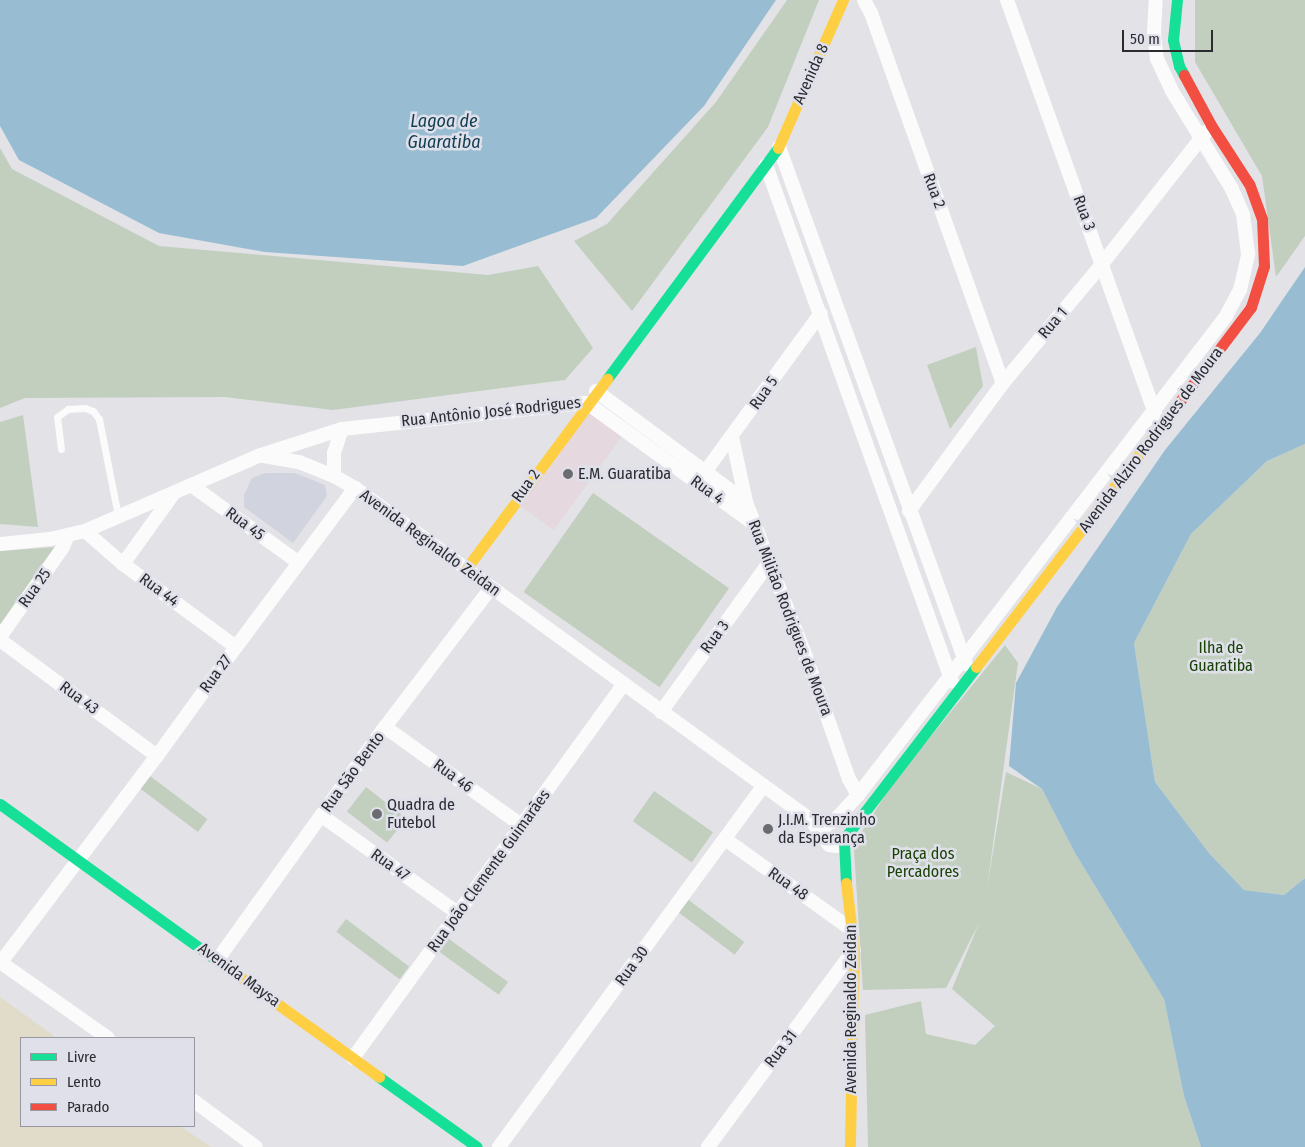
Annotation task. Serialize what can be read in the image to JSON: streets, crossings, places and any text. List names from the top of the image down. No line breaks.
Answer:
{"streets":{"street":["Avenida 8","Rua 2","Rua 3","Rua 1","Rua 5","Rua Antônio José Rodrigues","Avenida Alziro Rodrigues de Moura","Rua 4","Rua 45","Avenida Reginaldo Zeidan","Rua 25","Rua 44","Rua Militão Rodrigues de Moura","Rua 27","Rua 43","Rua São Bento","Rua 46","Rua 47","Rua João Clemente Guimarães","Rua 48","Rua 30","Avenida Maysa","Rua 31"]},"crossings":[["Avenida 8","Rua Antônio José Rodrigues"],["Rua 2","Rua 1"],["Rua 2","Rua Antônio José Rodrigues"],["Rua 2","Rua 4"],["Rua 2","Avenida Reginaldo Zeidan"],["Rua 3","Rua 1"],["Rua 3","Avenida Alziro Rodrigues de Moura"],["Rua 3","Avenida Reginaldo Zeidan"],["Rua 3","Rua Militão Rodrigues de Moura"],["Rua 1","Avenida Alziro Rodrigues de Moura"],["Rua 5","Rua 4"],["Rua 5","Rua Militão Rodrigues de Moura"],["Rua Antônio José Rodrigues","Rua 4"],["Rua Antônio José Rodrigues","Avenida Reginaldo Zeidan"],["Avenida Alziro Rodrigues de Moura","Avenida Reginaldo Zeidan"],["Avenida Alziro Rodrigues de Moura","Rua Militão Rodrigues de Moura"],["Rua 4","Rua Militão Rodrigues de Moura"],["Rua 45","Rua 27"],["Avenida Reginaldo Zeidan","Rua 27"],["Avenida Reginaldo Zeidan","Rua São Bento"],["Avenida Reginaldo Zeidan","Rua João Clemente Guimarães"],["Avenida Reginaldo Zeidan","Rua 48"],["Avenida Reginaldo Zeidan","Rua 30"],["Avenida Reginaldo Zeidan","Rua 31"],["Rua 25","Rua 43"],["Rua 44","Rua 27"],["Rua 27","Rua 43"],["Rua 27","Avenida Maysa"],["Rua São Bento","Rua 46"],["Rua São Bento","Rua 47"],["Rua São Bento","Avenida Maysa"],["Rua 46","Rua João Clemente Guimarães"],["Rua 47","Rua João Clemente Guimarães"],["Rua João Clemente Guimarães","Avenida Maysa"],["Rua 48","Rua 30"]],"water":["Lagoa de Guaratiba"],"parks":["Ilha de Guaratiba","Praça dos Percadores"],"places":["E.M. Guaratiba","Quadra de Futebol","J.I.M. Trenzinho da Esperança"],"legend":["Livre","Lento","Parado"],"scale_bar":"50 m"}
